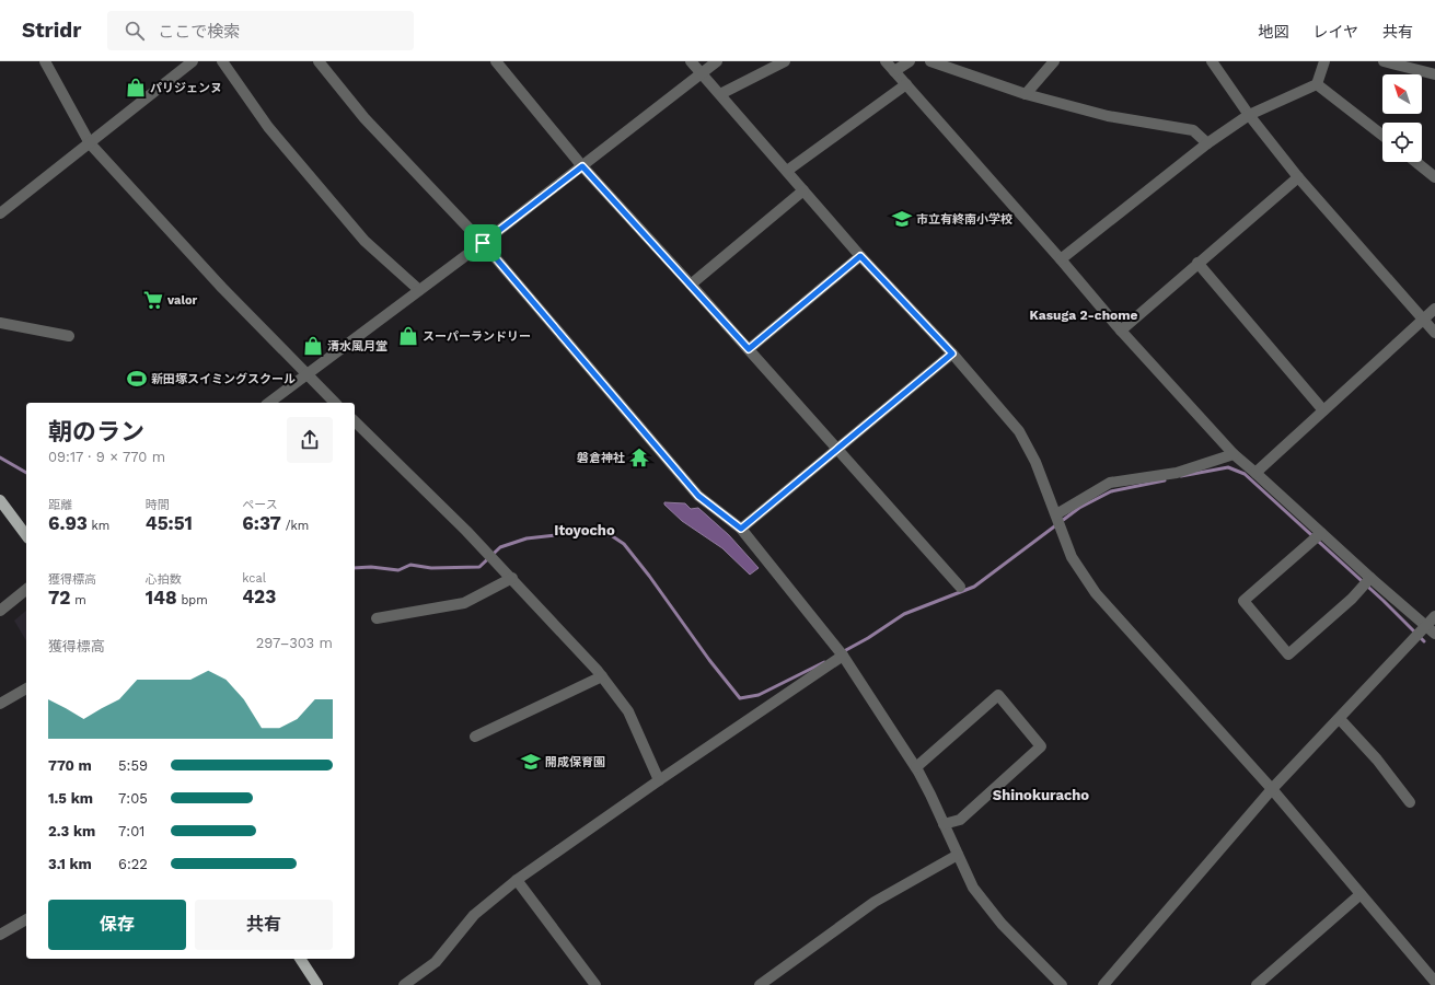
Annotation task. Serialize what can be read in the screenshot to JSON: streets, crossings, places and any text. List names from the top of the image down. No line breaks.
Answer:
{"districts":["Kasuga 2-chome","Itoyocho","Shinokuracho"],"places":{"shop":["パリジェンヌ","スーパーランドリー","清水風月堂"],"school or university":["市立有終南小学校","開成保育園"],"supermarket":["valor"],"sports":["新田塚スイミングスクール"],"temple":["磐倉神社"]},"north":"top left","page":{"header":"Stridr","search":"ここで検索","nav":["地図","レイヤ","共有"],"heading":["朝のラン","09:17 · 9 × 770 m"],"stats":[["距離","6.93 km"],["時間","45:51"],["ペース","6:37 /km"],["獲得標高","72 m"],["心拍数","148 bpm"],["kcal","423"]],"chart":["獲得標高","297–303 m"],"list":[{"name":"770 m","note":"5:59"},{"name":"1.5 km","note":"7:05"},{"name":"2.3 km","note":"7:01"},{"name":"3.1 km","note":"6:22"}],"buttons":["保存","共有"]}}
